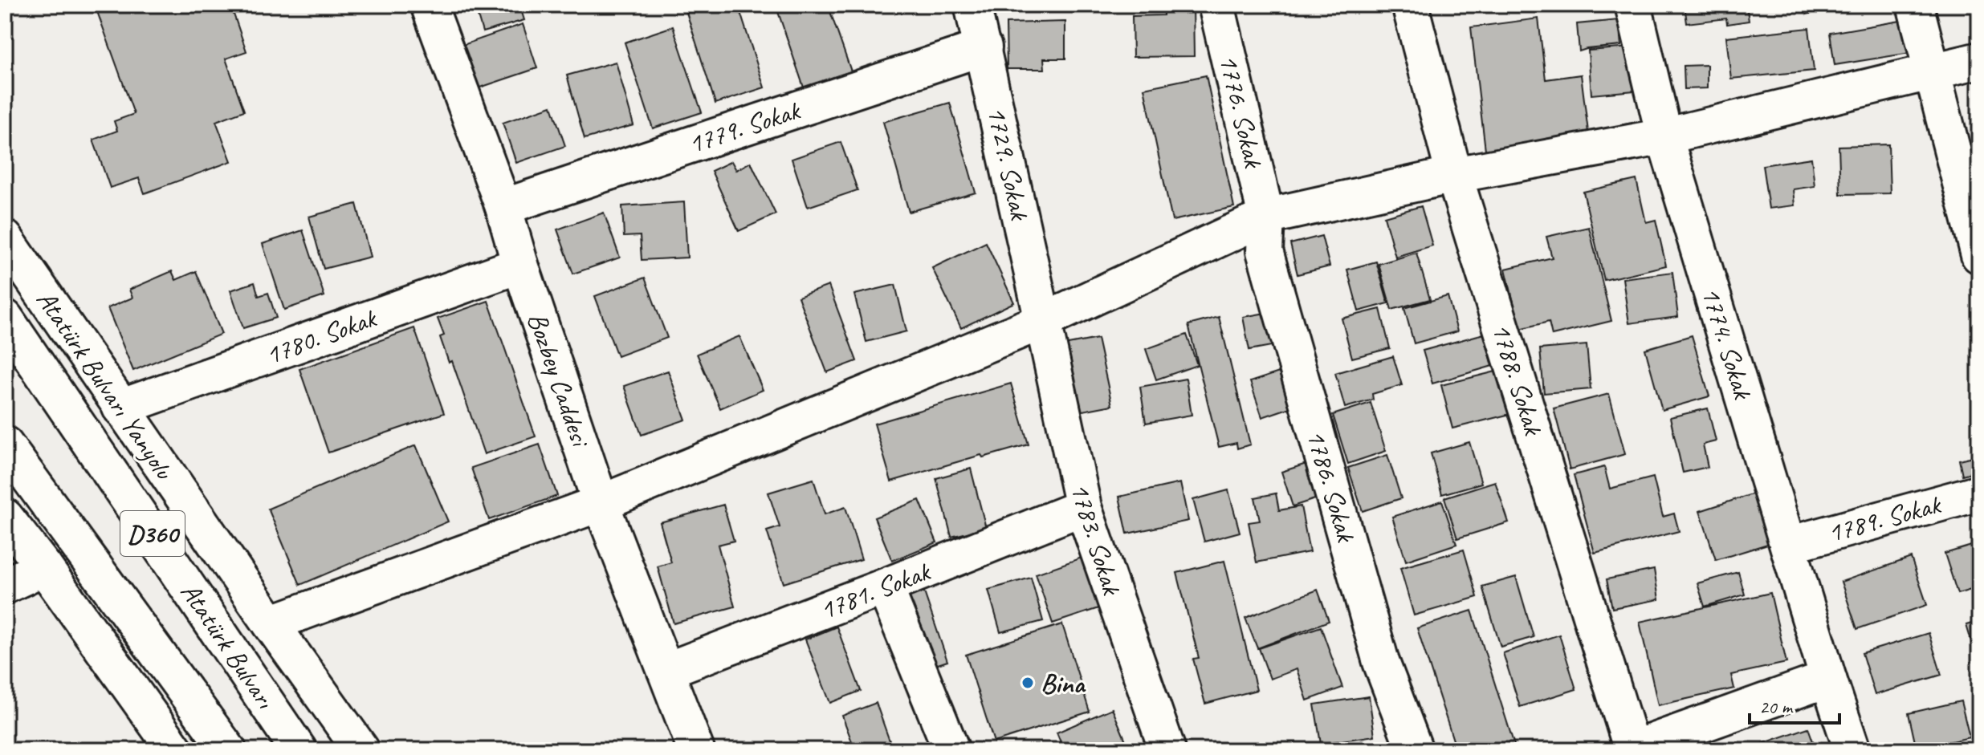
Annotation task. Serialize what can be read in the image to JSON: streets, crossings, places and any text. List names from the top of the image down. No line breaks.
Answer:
{"streets":{"main road":["1776. Sokak","1779. Sokak","1729. Sokak","1780. Sokak","1774. Sokak","Bozbey Caddesi","1788. Sokak","Atatürk Bulvarı Yanyolu","1786. Sokak","1789. Sokak","D360","1783. Sokak","1781. Sokak","Atatürk Bulvarı"]},"crossings":[["1776. Sokak","1786. Sokak"],["1779. Sokak","1729. Sokak"],["1779. Sokak","Bozbey Caddesi"],["1729. Sokak","1783. Sokak"],["1780. Sokak","Bozbey Caddesi"],["1780. Sokak","Atatürk Bulvarı Yanyolu"],["1774. Sokak","1789. Sokak"],["Bozbey Caddesi","1781. Sokak"],["1783. Sokak","1781. Sokak"]],"places":["Bina"],"scale_bar":"20 m"}
